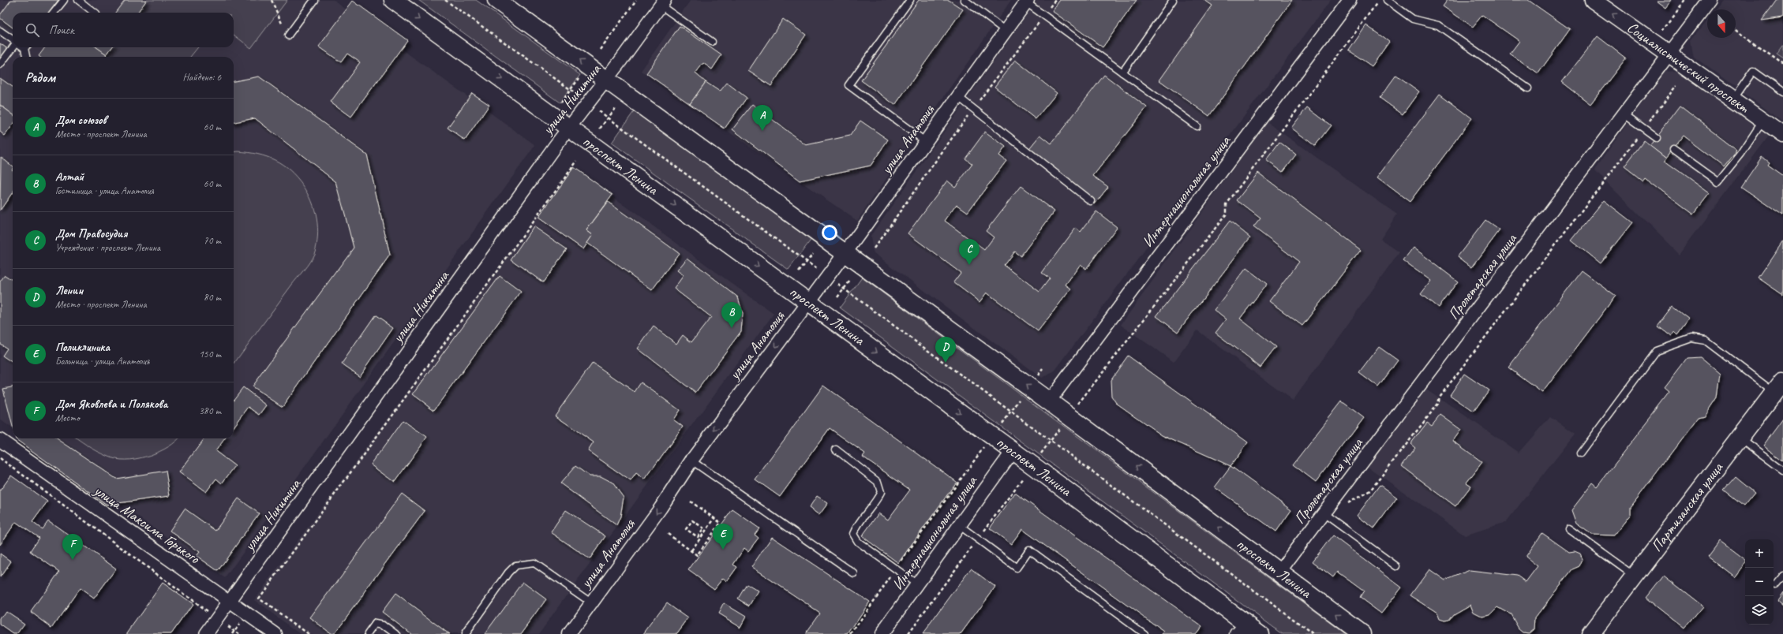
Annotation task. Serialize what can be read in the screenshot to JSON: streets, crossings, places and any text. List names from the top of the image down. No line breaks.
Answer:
{"streets":{"main road":["проспект Ленина","Партизанская улица"],"street":["Социалистический проспект","улица Никитина","улица Анатолия","Интернациональная улица","Пролетарская улица","улица Максима Горького"]},"crossings":[["Социалистический проспект","Пролетарская улица"],["улица Никитина","проспект Ленина"],["улица Никитина","улица Максима Горького"],["улица Анатолия","проспект Ленина"],["проспект Ленина","Интернациональная улица"],["проспект Ленина","Пролетарская улица"]],"one_way":["Социалистический проспект","улица Анатолия"],"north":"bottom","page":{"search":"Поиск","heading":["Рядом","Найдено: 6"],"list":[{"mark":"A","name":"Дом союзов","note":"Место · проспект Ленина","value":"60 m"},{"mark":"B","name":"Алтай","note":"Гостиница · улица Анатолия","value":"60 m"},{"mark":"C","name":"Дом Правосудия","note":"Учреждение · проспект Ленина","value":"70 m"},{"mark":"D","name":"Ленин","note":"Место · проспект Ленина","value":"80 m"},{"mark":"E","name":"Поликлиника","note":"Больница · улица Анатолия","value":"150 m"},{"mark":"F","name":"Дом Яковлева и Полякова","note":"Место","value":"380 m"}],"pins":["A","C","B","D","E","F"],"map_buttons":["+","−"]}}
